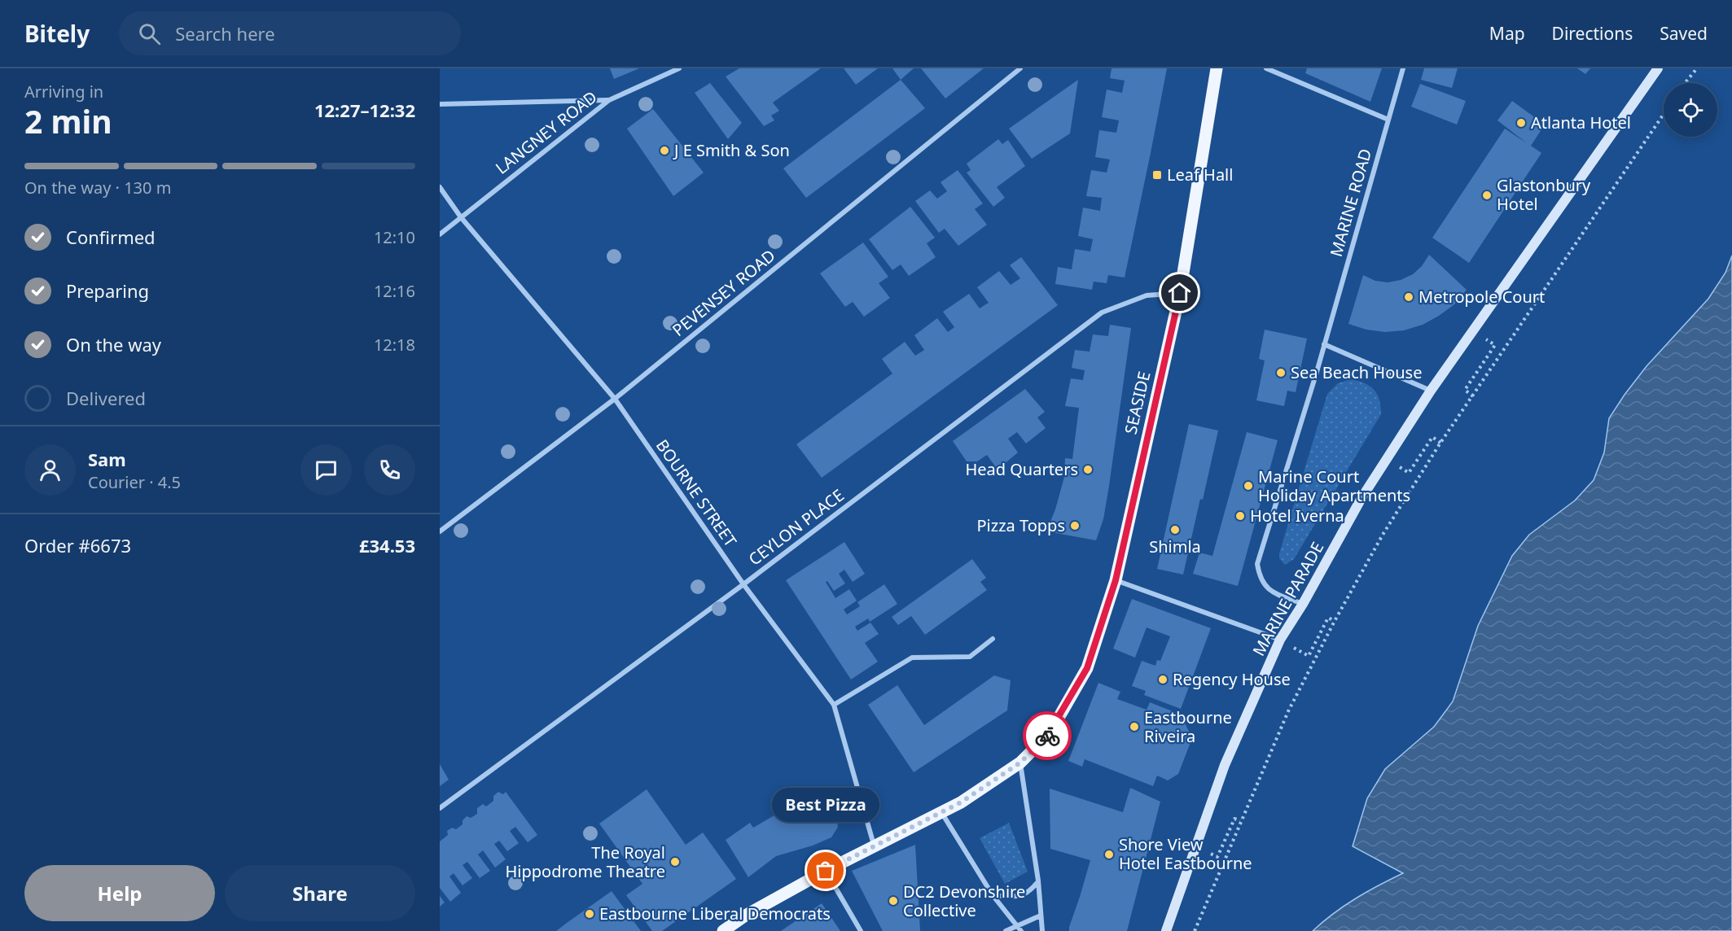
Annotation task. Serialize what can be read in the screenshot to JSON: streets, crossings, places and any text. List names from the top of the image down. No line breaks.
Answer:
{"streets":{"main road":["SEASIDE","MARINE PARADE"],"street":["LANGNEY ROAD","MARINE ROAD","PEVENSEY ROAD","BOURNE STREET","CEYLON PLACE"]},"crossings":[["LANGNEY ROAD","BOURNE STREET"],["MARINE ROAD","MARINE PARADE"],["PEVENSEY ROAD","BOURNE STREET"],["SEASIDE","BOURNE STREET"],["SEASIDE","CEYLON PLACE"],["BOURNE STREET","CEYLON PLACE"]],"places":{"other":["Atlanta Hotel","J E Smith & Son","Glastonbury Hotel","Metropole Court","Sea Beach House","Head Quarters","Marine Court Holiday Apartments","Hotel Iverna","Pizza Topps","Shimla","Regency House","Eastbourne Riveira","Shore View Hotel Eastbourne","The Royal Hippodrome Theatre","Best Pizza","DC2 Devonshire Collective","Eastbourne Liberal Democrats"],"transit":["Leaf Hall"]},"page":{"header":"Bitely","search":"Search here","nav":["Map","Directions","Saved"],"heading":["2 min","Arriving in","12:27–12:32"],"panel":["Sam","Courier · 4.5","Order #6673","£34.53"],"bar":"On the way · 130 m","list":[["Confirmed","12:10"],["Preparing","12:16"],["On the way","12:18"],"Delivered"],"bubble":"Best Pizza","buttons":["Help","Share"]}}
